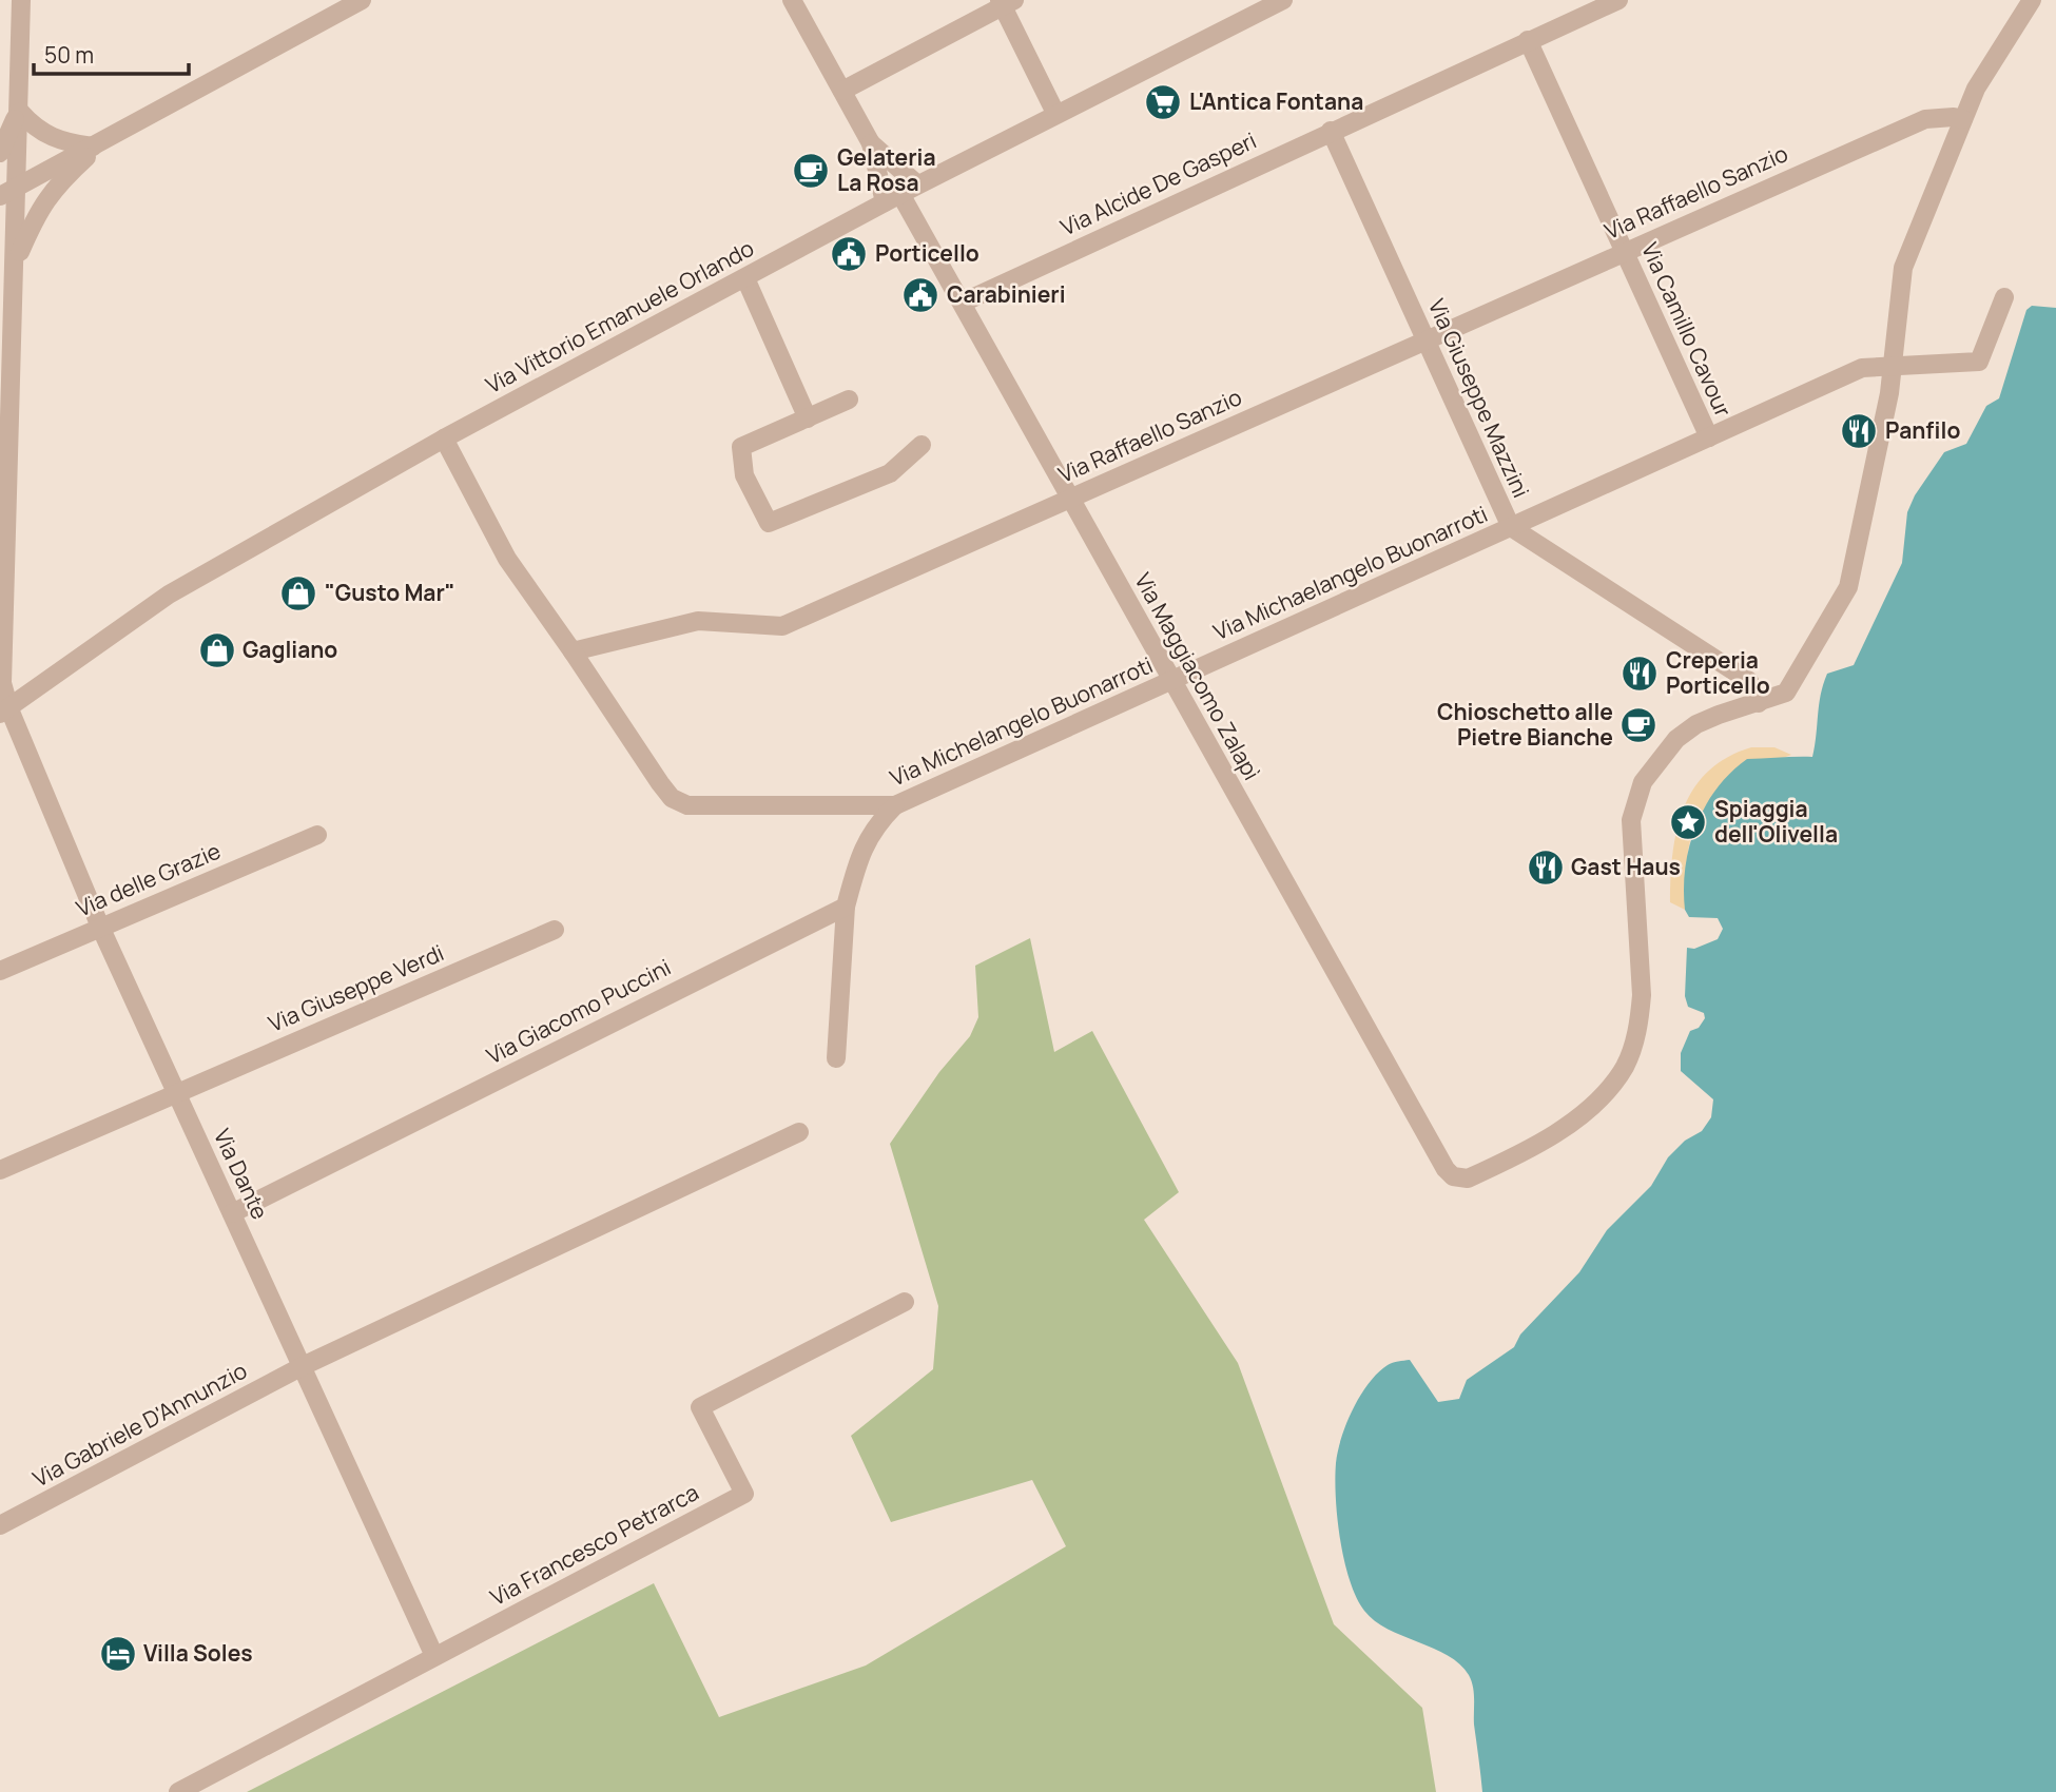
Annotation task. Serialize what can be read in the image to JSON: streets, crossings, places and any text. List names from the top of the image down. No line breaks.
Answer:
{"streets":{"street":["Via Alcide De Gasperi","Via Raffaello Sanzio","Via Vittorio Emanuele Orlando","Via Camillo Cavour","Via Giuseppe Mazzini","Via Michaelangelo Buonarroti","Via Maggiacomo Zalapì","Via Michelangelo Buonarroti","Via delle Grazie","Via Giuseppe Verdi","Via Giacomo Puccini","Via Dante","Via Gabriele D'Annunzio","Via Francesco Petrarca"]},"crossings":[["Via Alcide De Gasperi","Via Camillo Cavour"],["Via Alcide De Gasperi","Via Giuseppe Mazzini"],["Via Alcide De Gasperi","Via Maggiacomo Zalapì"],["Via Raffaello Sanzio","Via Camillo Cavour"],["Via Raffaello Sanzio","Via Giuseppe Mazzini"],["Via Raffaello Sanzio","Via Maggiacomo Zalapì"],["Via Raffaello Sanzio","Via Michelangelo Buonarroti"],["Via Vittorio Emanuele Orlando","Via Maggiacomo Zalapì"],["Via Vittorio Emanuele Orlando","Via Dante"],["Via Giuseppe Mazzini","Via Michaelangelo Buonarroti"],["Via Giuseppe Mazzini","Via Maggiacomo Zalapì"],["Via Michaelangelo Buonarroti","Via Maggiacomo Zalapì"],["Via Michaelangelo Buonarroti","Via Michelangelo Buonarroti"],["Via Maggiacomo Zalapì","Via Michelangelo Buonarroti"],["Via delle Grazie","Via Dante"],["Via Giuseppe Verdi","Via Dante"],["Via Giacomo Puccini","Via Dante"],["Via Dante","Via Gabriele D'Annunzio"],["Via Dante","Via Francesco Petrarca"]],"places":{"supermarket":["L'Antica Fontana"],"cafe":["Gelateria La Rosa","Chioschetto alle Pietre Bianche"],"public building":["Porticello","Carabinieri"],"restaurant":["Panfilo","Creperia Porticello","Gast Haus"],"shop":["\"Gusto Mar\"","Gagliano"],"place":["Spiaggia dell'Olivella"],"hotel":["Villa Soles"]},"scale_bar":"50 m"}
